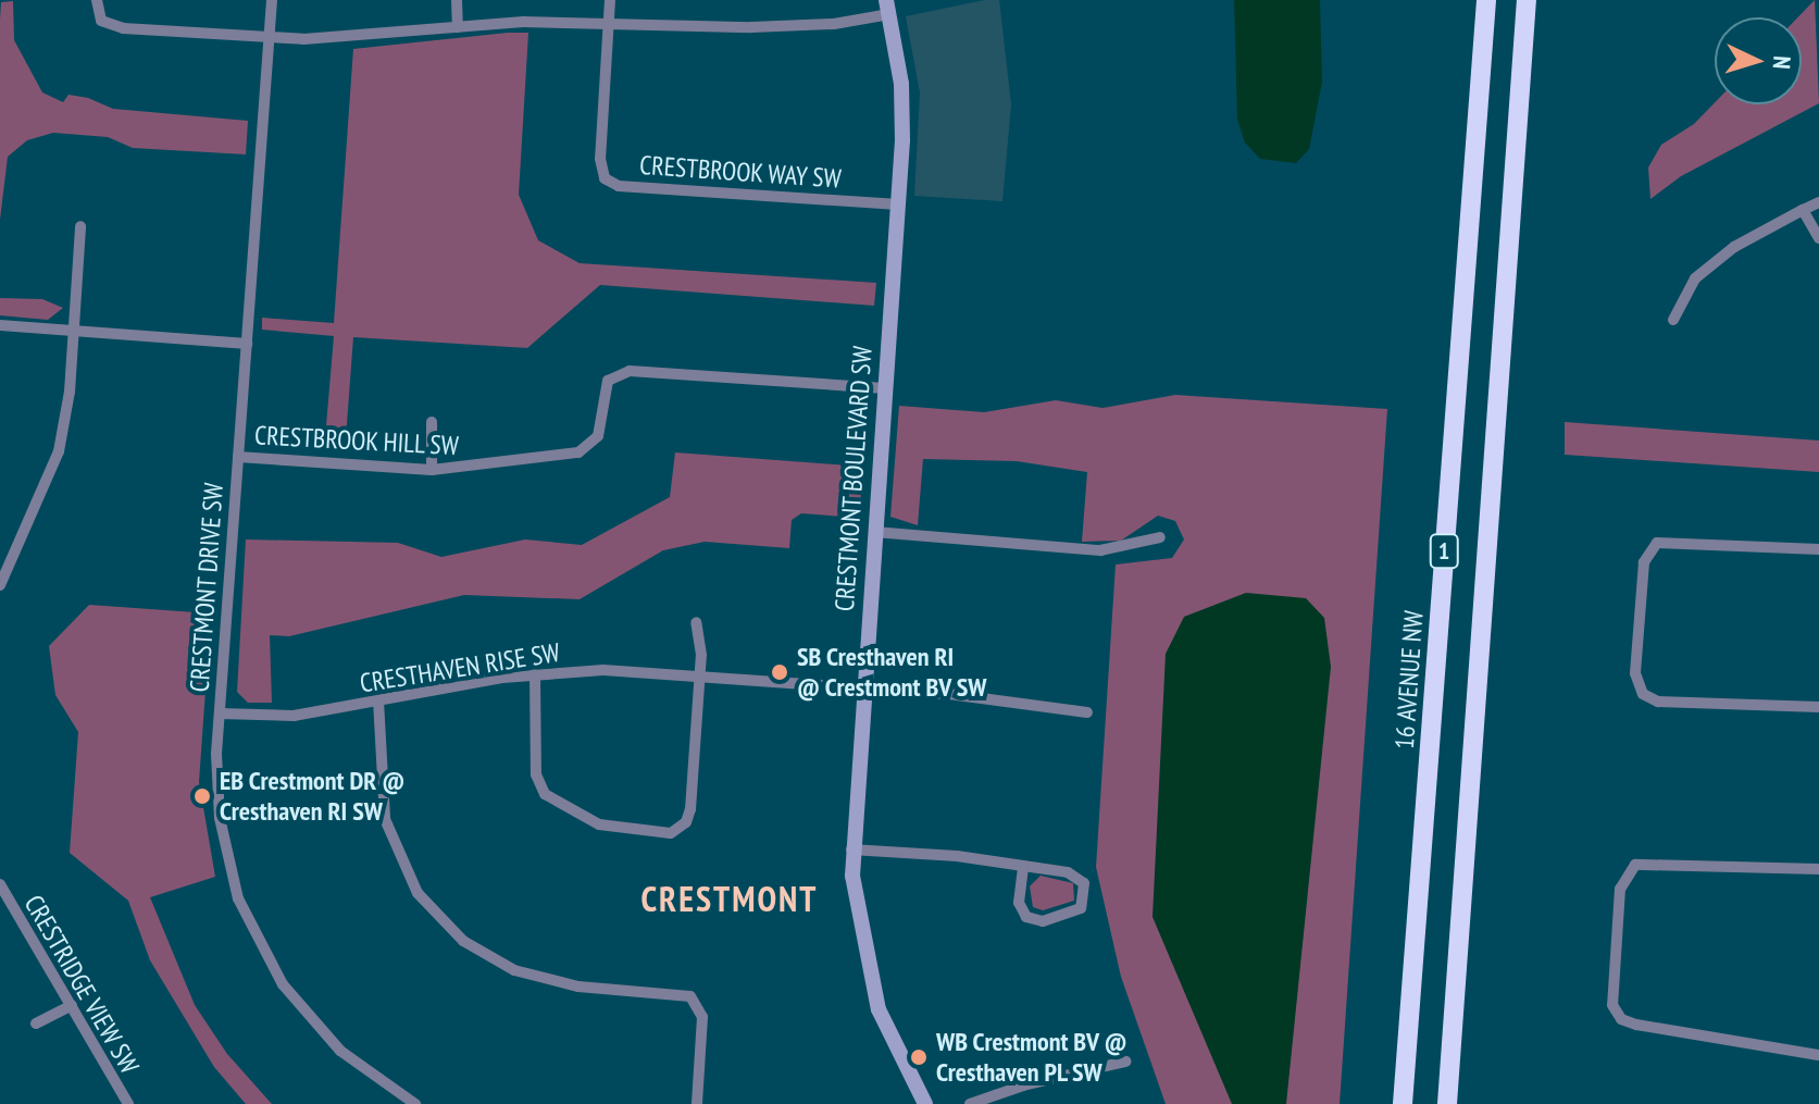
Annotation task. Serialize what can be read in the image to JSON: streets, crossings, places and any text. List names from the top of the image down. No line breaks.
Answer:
{"streets":{"highway":["1","16 AVENUE NW"],"street":["CRESTBROOK WAY SW","CRESTBROOK HILL SW","CRESTMONT BOULEVARD SW","CRESTMONT DRIVE SW","CRESTHAVEN RISE SW","CRESTRIDGE VIEW SW"]},"crossings":[["CRESTBROOK WAY SW","CRESTMONT BOULEVARD SW"],["CRESTBROOK HILL SW","CRESTMONT BOULEVARD SW"],["CRESTBROOK HILL SW","CRESTMONT DRIVE SW"],["CRESTMONT BOULEVARD SW","CRESTHAVEN RISE SW"],["CRESTMONT DRIVE SW","CRESTHAVEN RISE SW"]],"districts":["CRESTMONT"],"places":["SB Cresthaven RI @ Crestmont BV SW","EB Crestmont DR @ Cresthaven RI SW","WB Crestmont BV @ Cresthaven PL SW"],"north":"right"}
